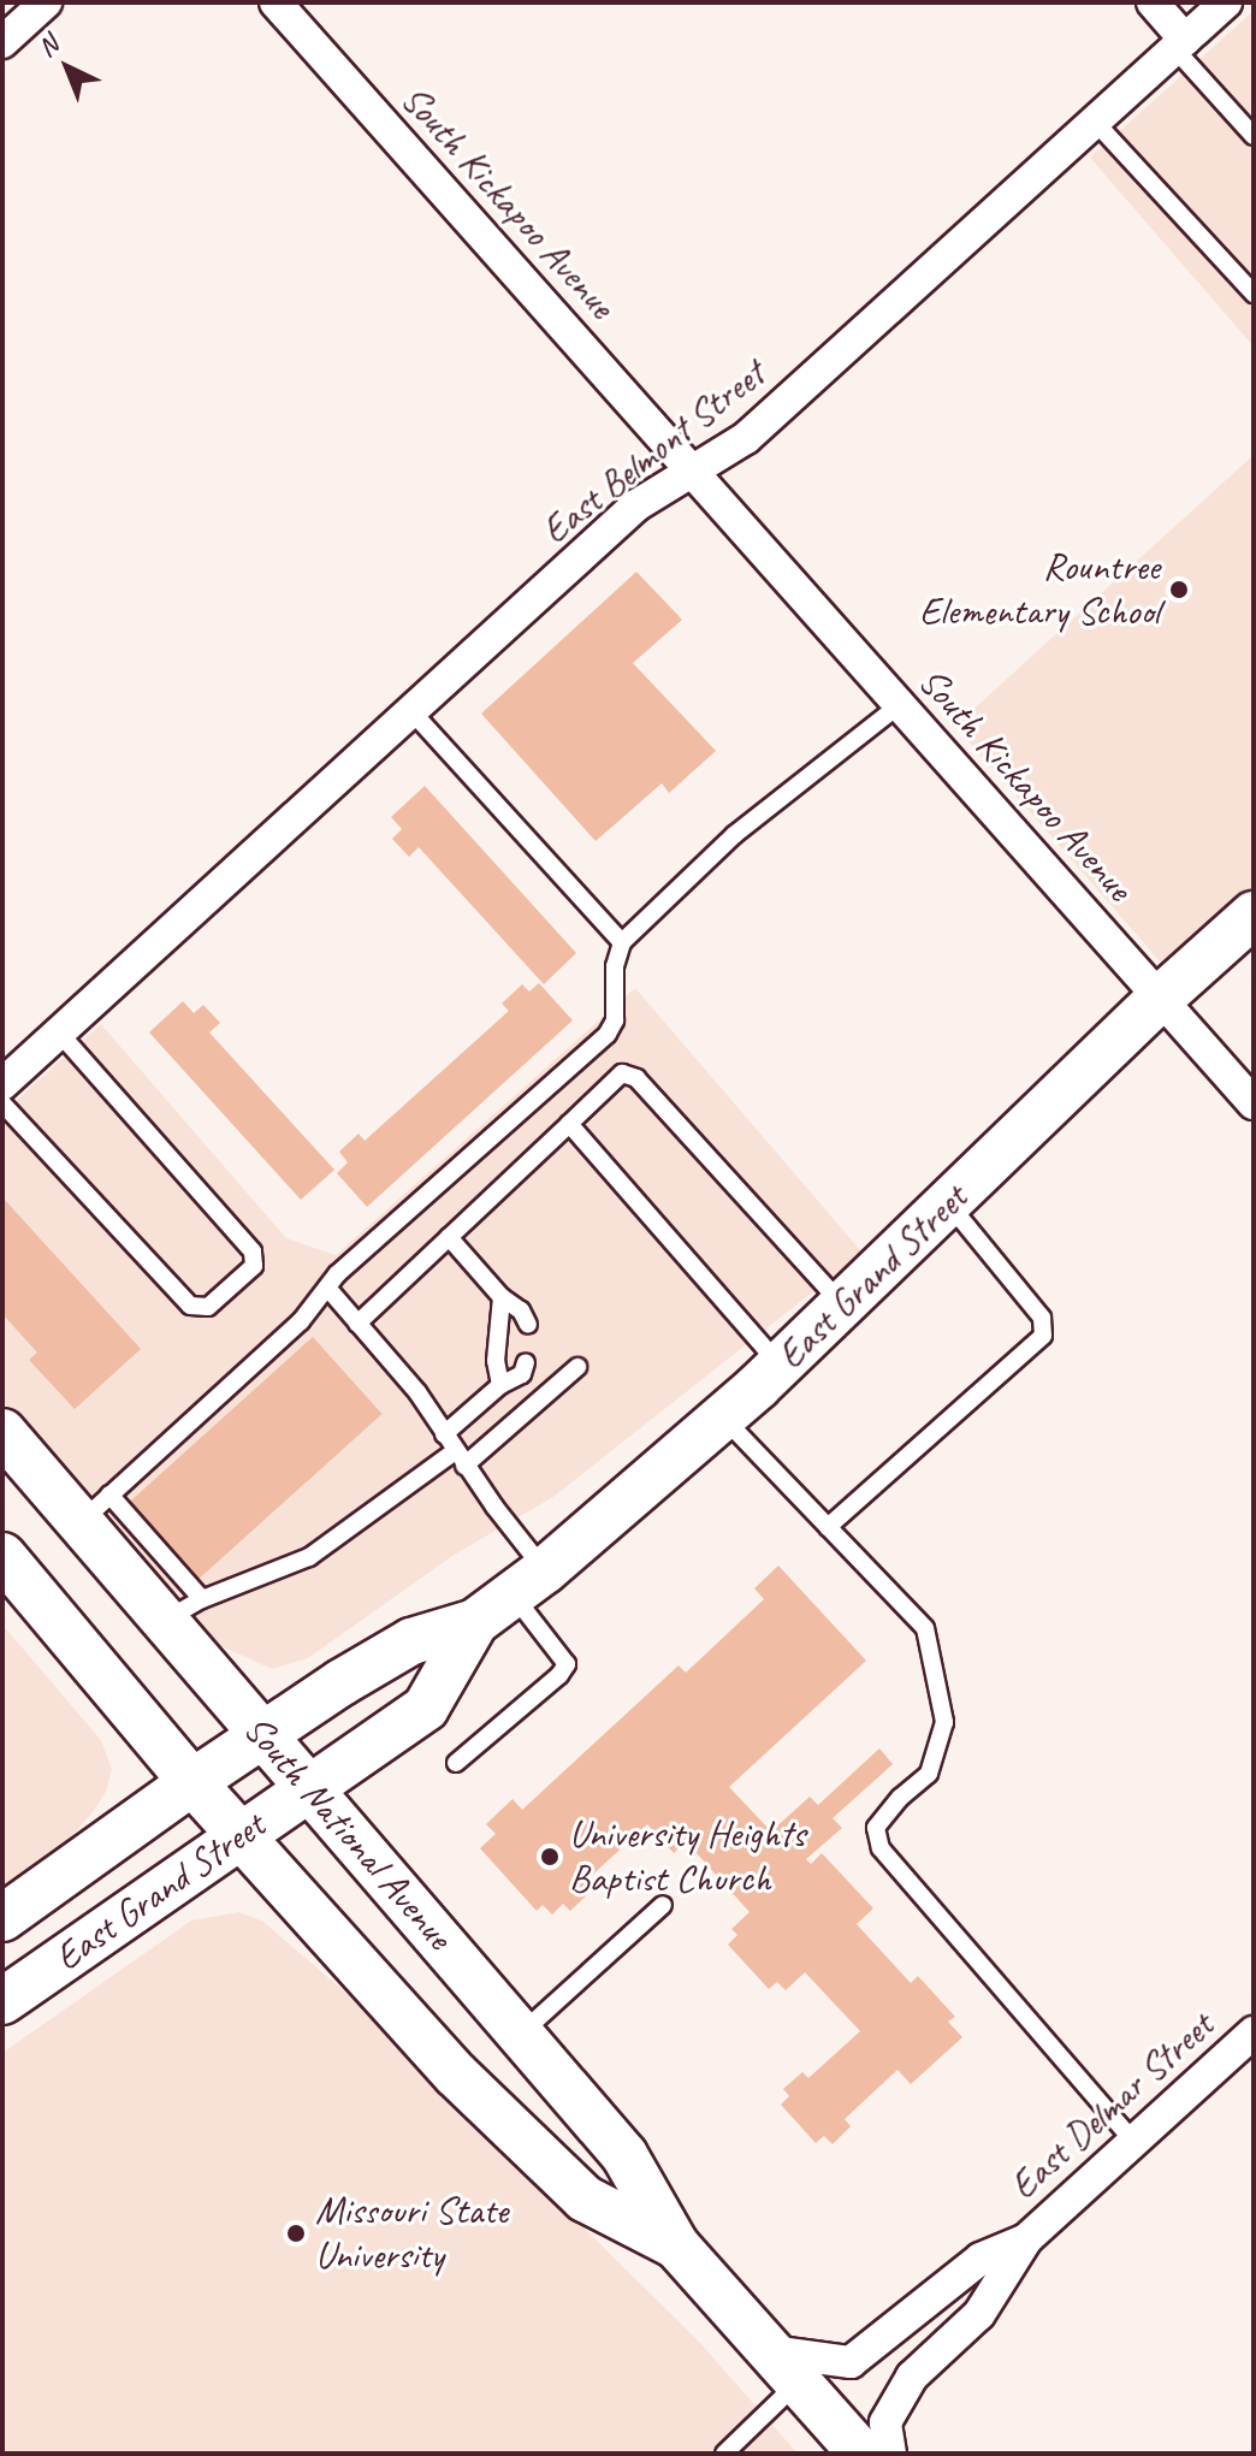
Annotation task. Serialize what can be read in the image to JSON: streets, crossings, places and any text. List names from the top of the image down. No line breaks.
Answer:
{"streets":{"main road":["East Grand Street","South National Avenue"],"street":["South Kickapoo Avenue","East Belmont Street","East Delmar Street"]},"crossings":[["South Kickapoo Avenue","East Belmont Street"],["South Kickapoo Avenue","East Grand Street"],["East Grand Street","South National Avenue"],["South National Avenue","East Delmar Street"]],"places":["Rountree Elementary School","University Heights Baptist Church","Missouri State University"],"north":"top left"}
